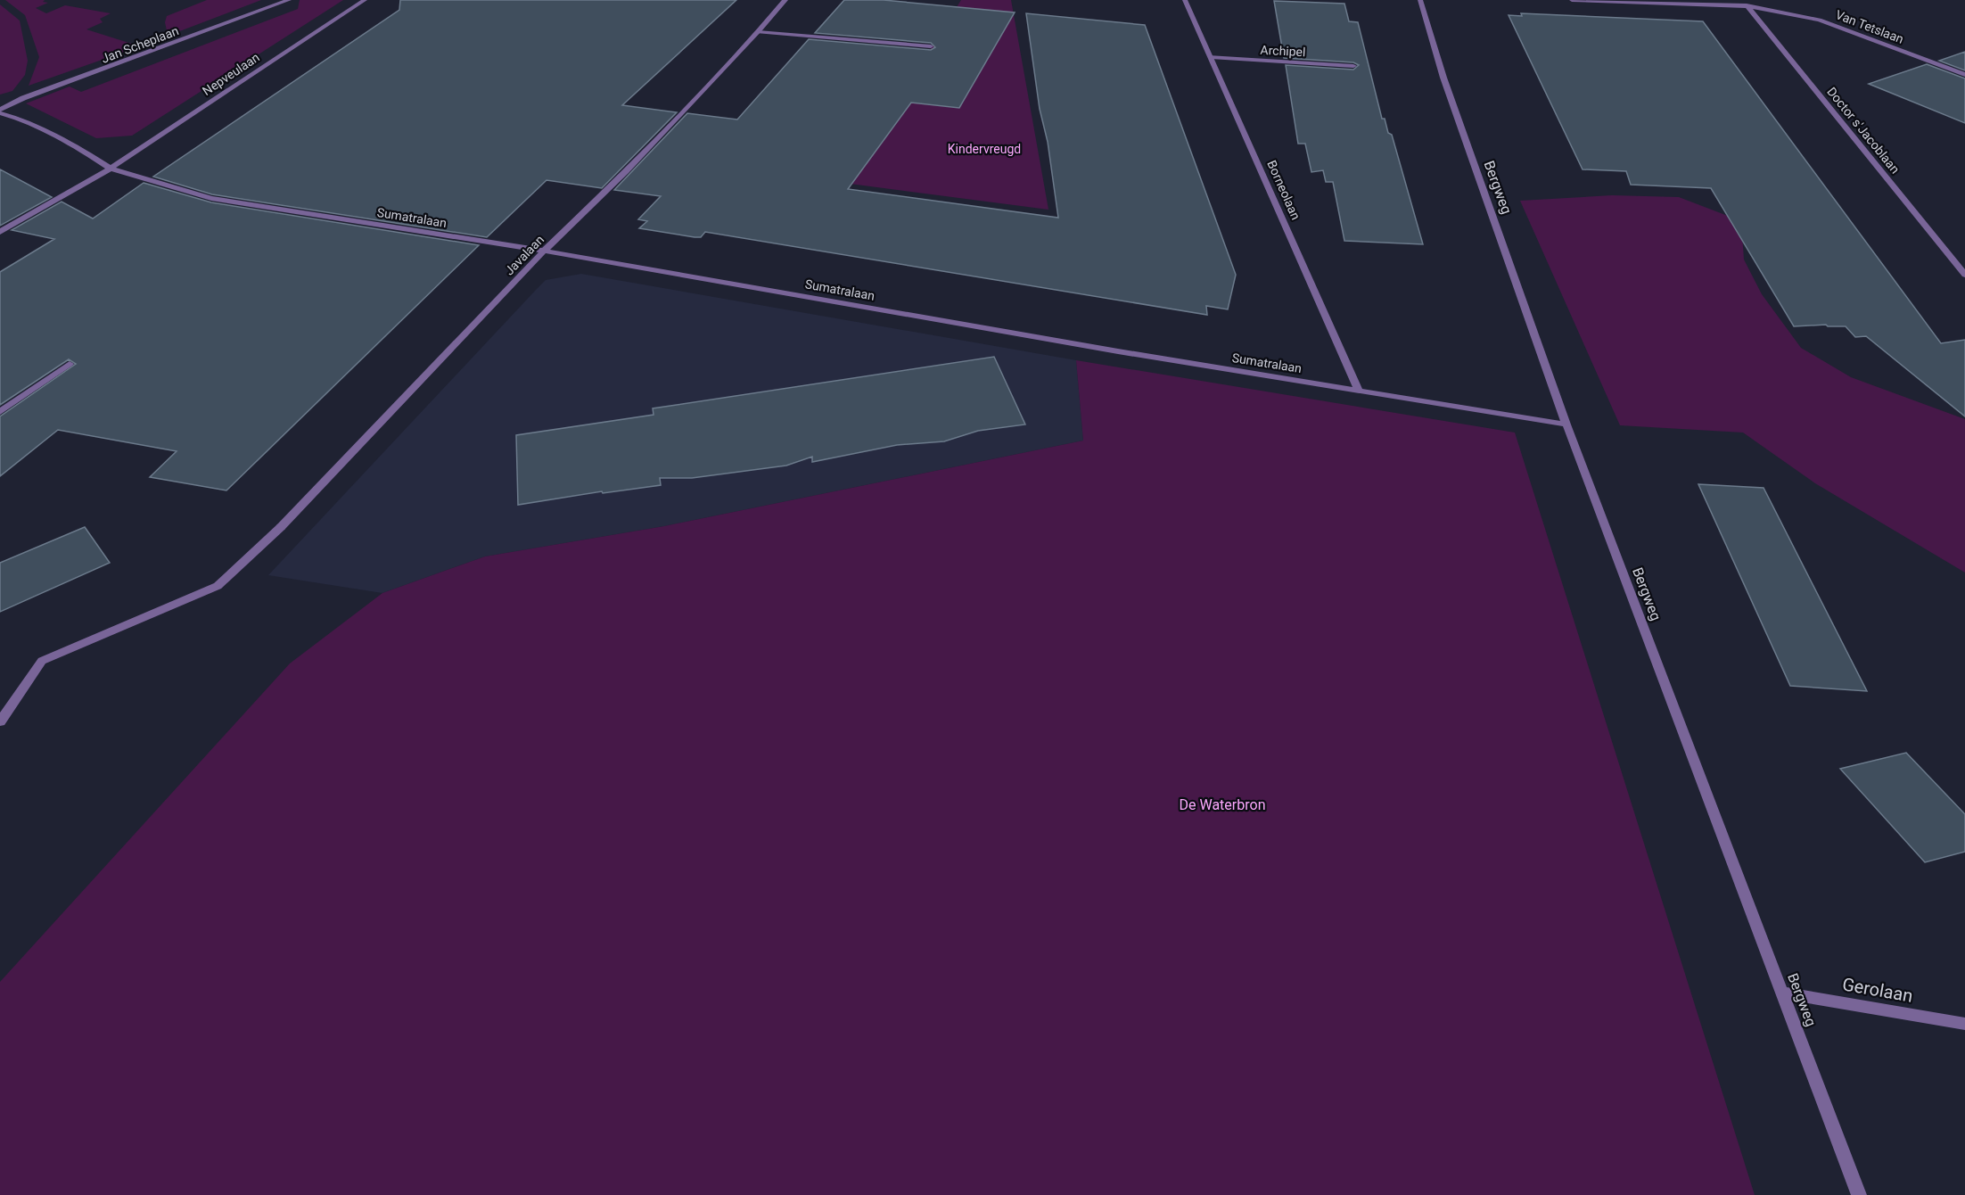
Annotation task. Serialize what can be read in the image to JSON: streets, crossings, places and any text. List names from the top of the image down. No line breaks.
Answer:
{"streets":{"street":["Van Tetslaan","Jan Scheplaan","Archipel","Nepveulaan","Doctor s'Jacoblaan","Bergweg","Borneolaan","Sumatralaan","Javalaan","Gerolaan"]},"crossings":[["Van Tetslaan","Doctor s'Jacoblaan"],["Archipel","Borneolaan"],["Nepveulaan","Sumatralaan"],["Bergweg","Sumatralaan"],["Bergweg","Gerolaan"],["Borneolaan","Sumatralaan"],["Sumatralaan","Javalaan"]],"parks":["Kindervreugd","De Waterbron"]}
